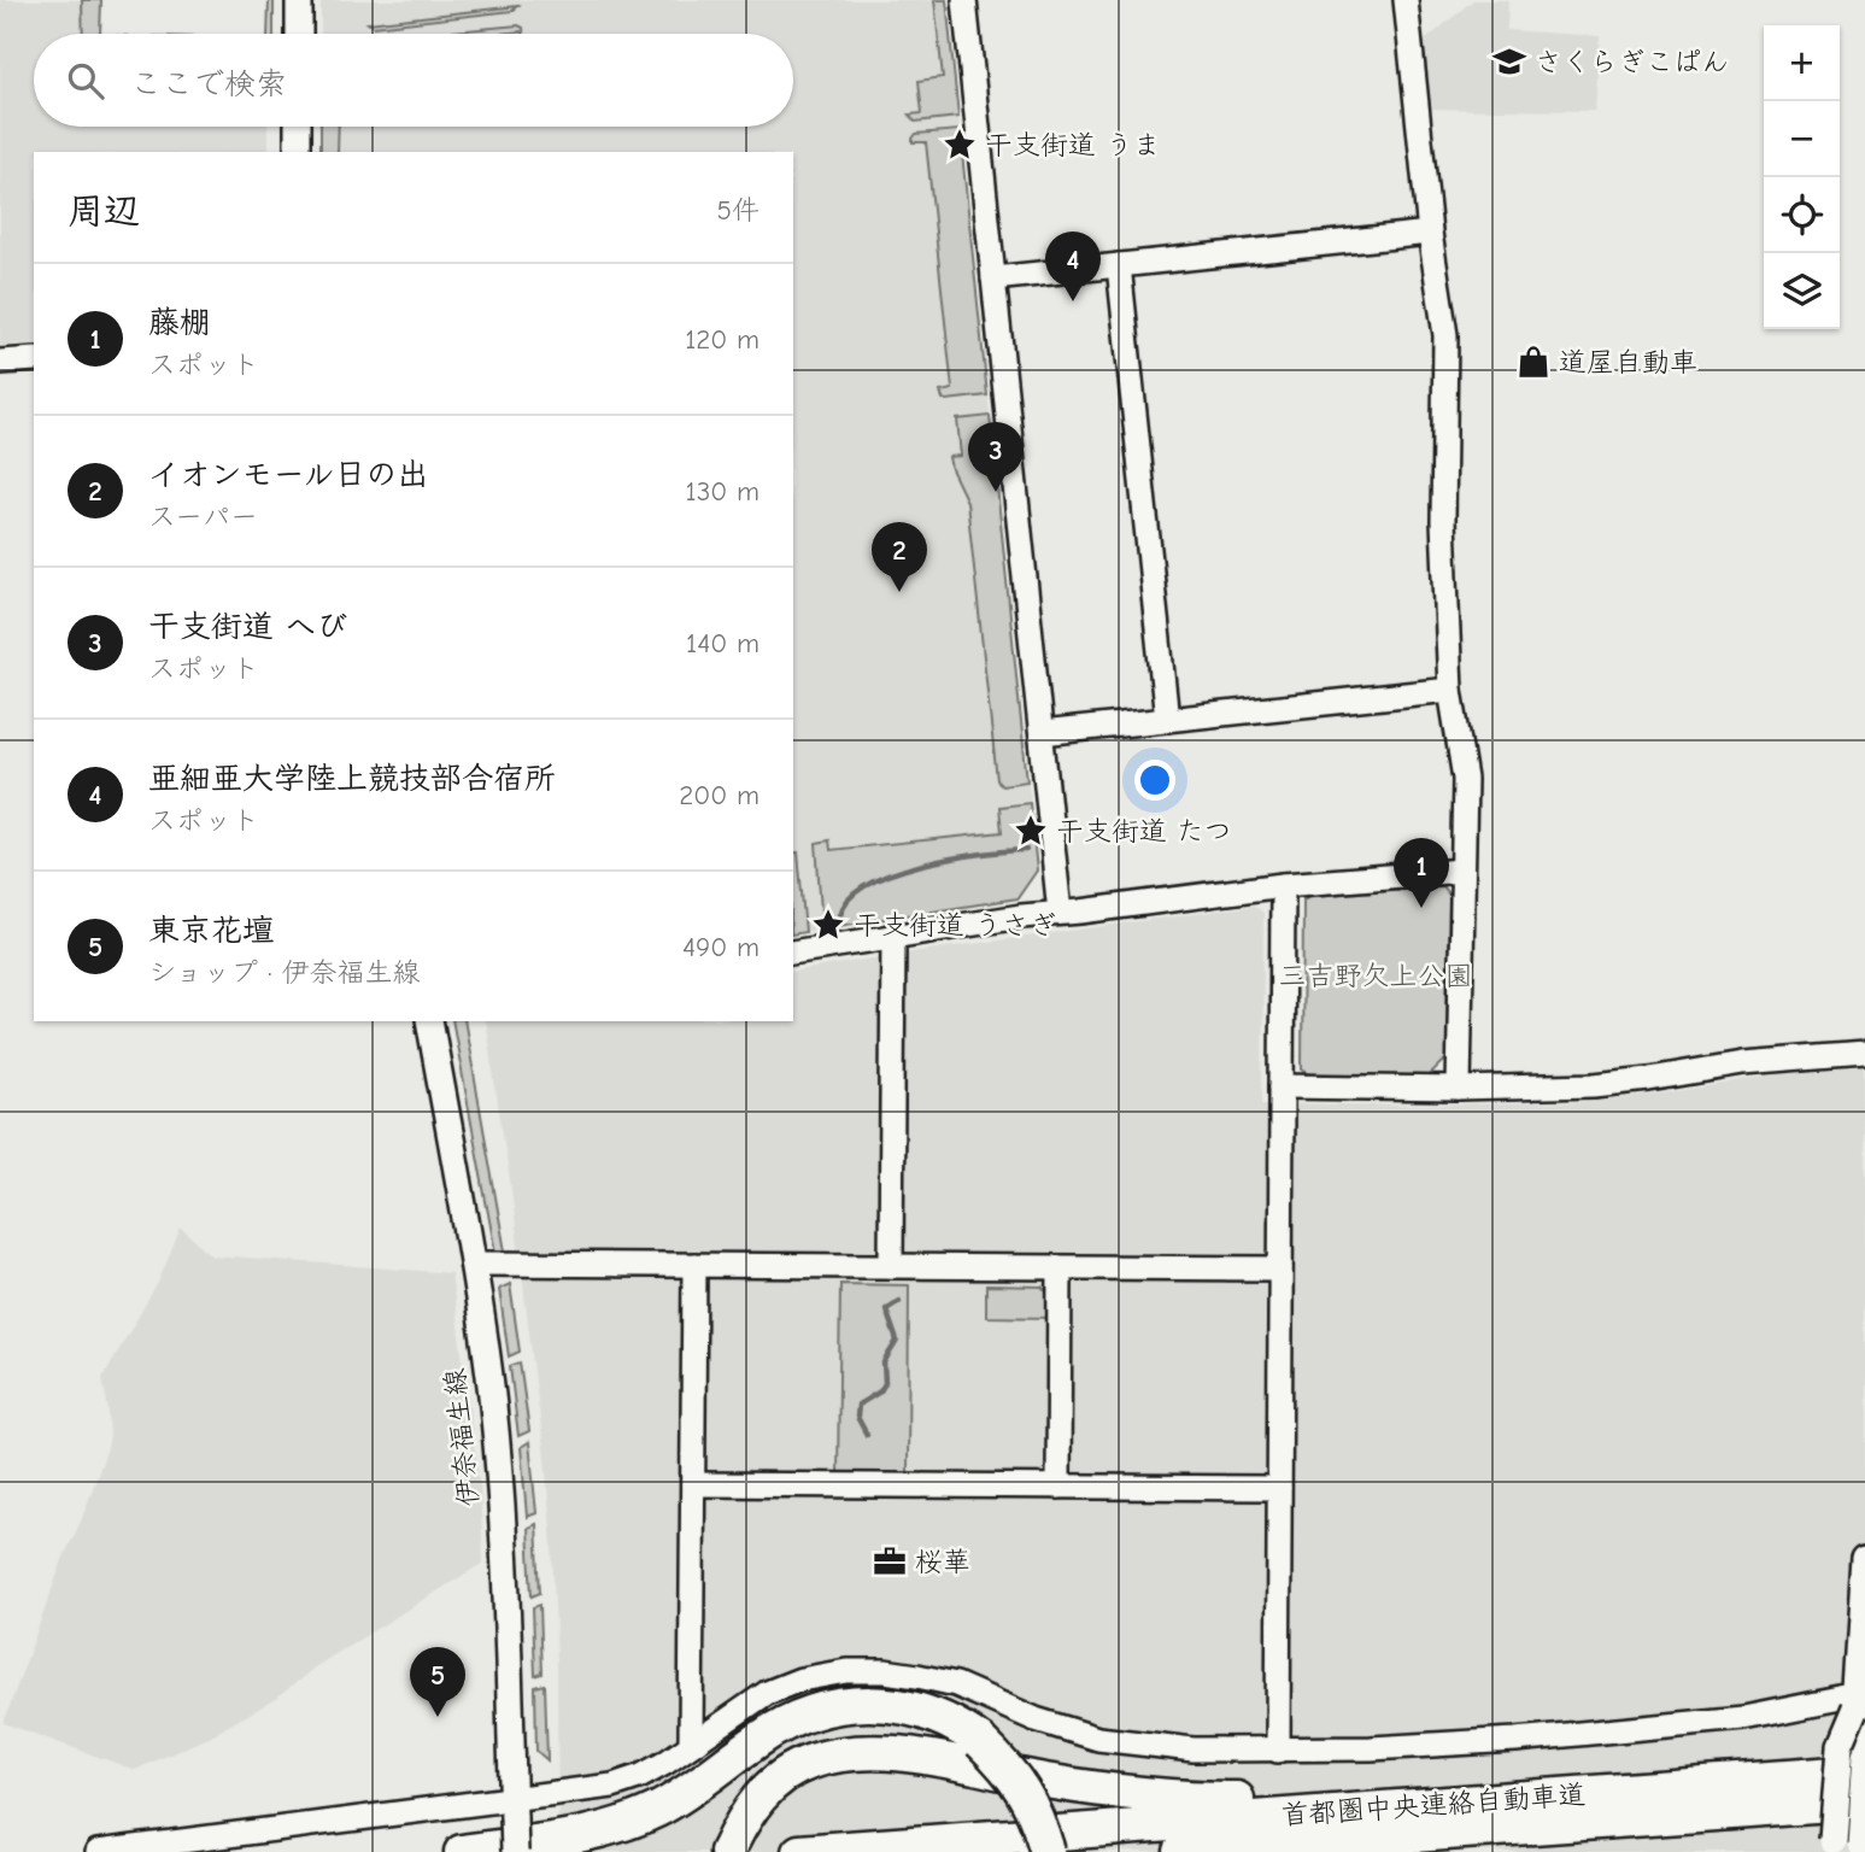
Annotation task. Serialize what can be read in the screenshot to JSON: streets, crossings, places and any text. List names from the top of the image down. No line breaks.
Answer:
{"streets":{"highway":["首都圏中央連絡自動車道"],"main road":["伊奈福生線"]},"parks":["三吉野欠上公園"],"places":{"school or university":["さくらぎこぱん"],"place":["干支街道 うま","干支街道 たつ","干支街道 うさぎ"],"shop":["道屋自動車"],"office":["桜華"]},"page":{"map_buttons":["+","−"],"search":"ここで検索","heading":["周辺","5件"],"pins":["4","3","2","1","5"],"list":[{"mark":"1","name":"藤棚","note":"スポット","value":"120 m"},{"mark":"2","name":"イオンモール日の出","note":"スーパー","value":"130 m"},{"mark":"3","name":"干支街道 へび","note":"スポット","value":"140 m"},{"mark":"4","name":"亜細亜大学陸上競技部合宿所","note":"スポット","value":"200 m"},{"mark":"5","name":"東京花壇","note":"ショップ · 伊奈福生線","value":"490 m"}]}}
